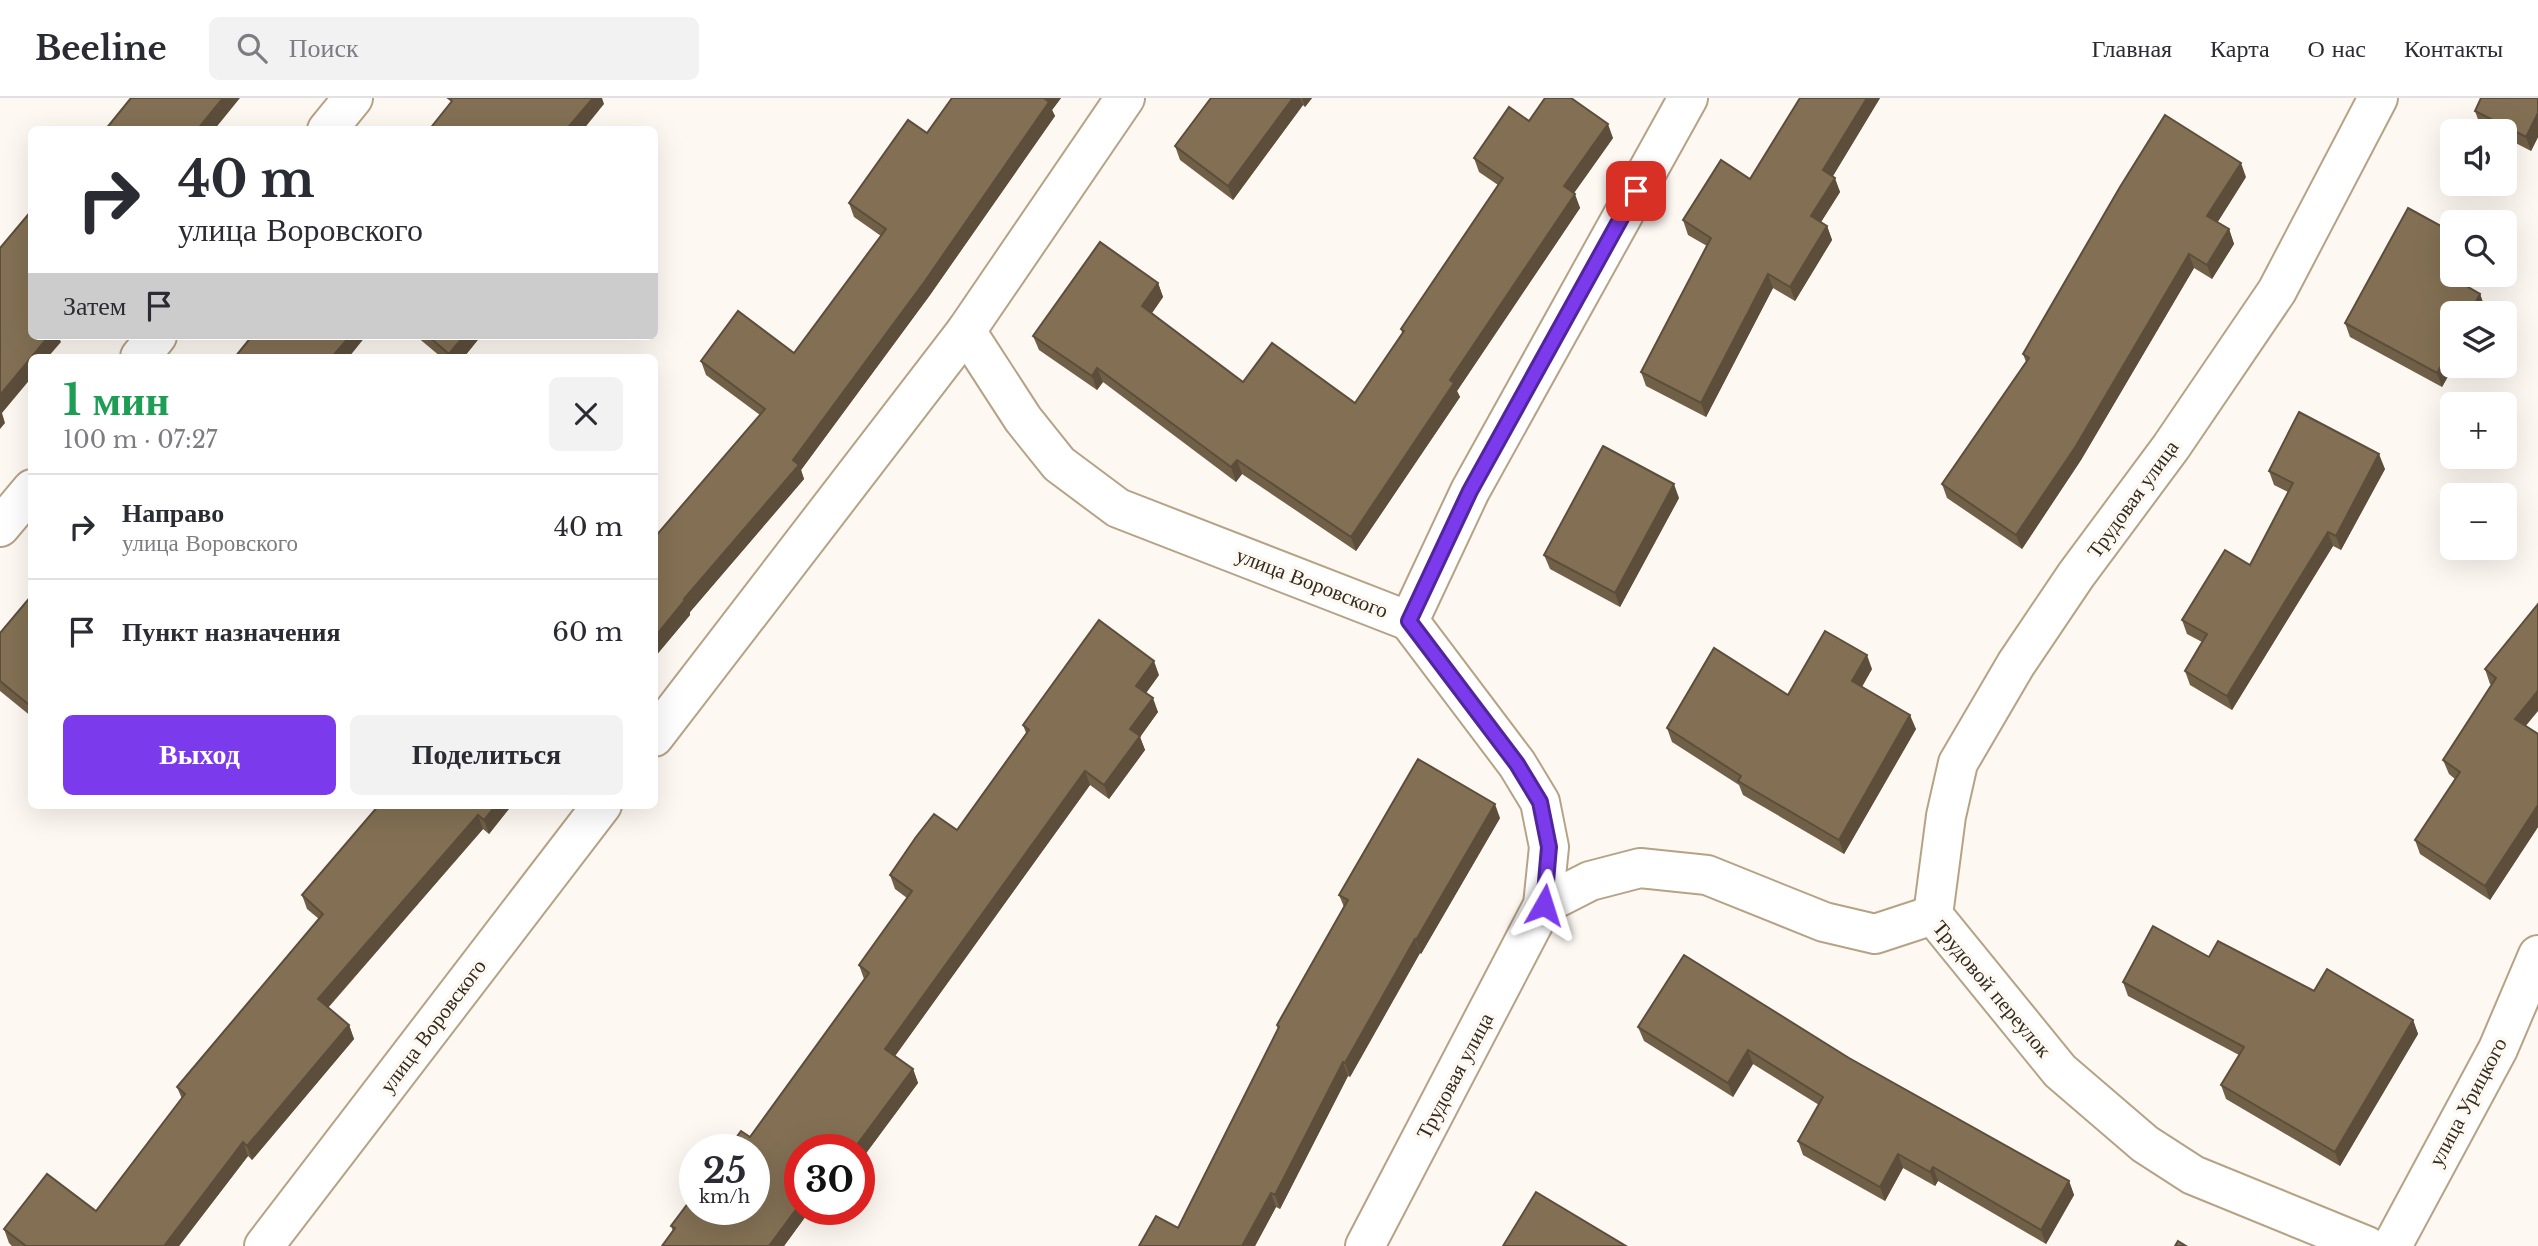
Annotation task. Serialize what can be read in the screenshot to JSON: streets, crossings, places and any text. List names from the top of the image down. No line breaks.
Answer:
{"streets":{"street":["Трудовая улица","улица Воровского","Трудовой переулок","улица Урицкого"]},"crossings":[["Трудовая улица","Трудовой переулок"]],"page":{"header":"Beeline","search":"Поиск","nav":["Главная","Карта","О нас","Контакты"],"map_buttons":["+","−"],"turn":["40 m","улица Воровского"],"then":"Затем","heading":["1 мин","100 m · 07:27"],"list":[{"name":"Направо","note":"улица Воровского","value":"40 m"},{"name":"Пункт назначения","value":"60 m"}],"buttons":["Выход","Поделиться"],"speed":"25 km/h","limit":"30"}}
